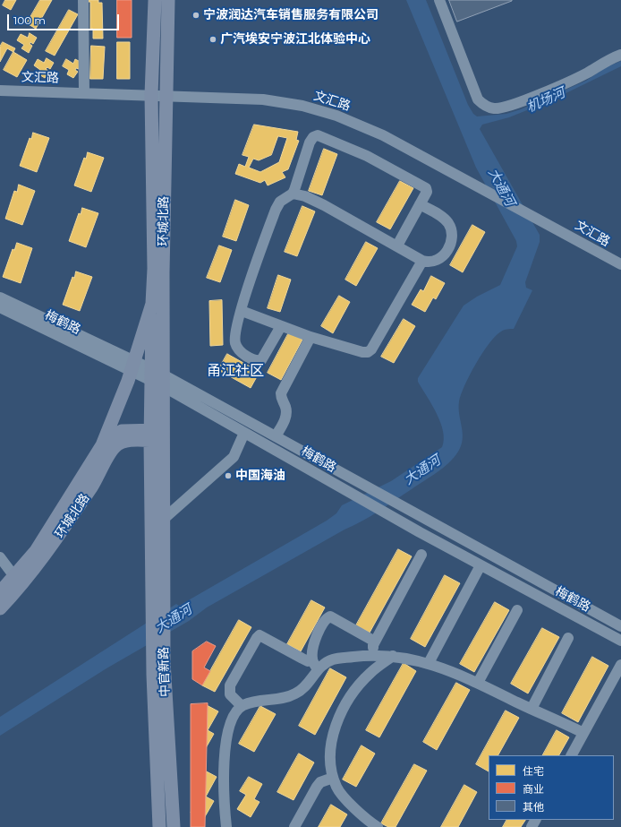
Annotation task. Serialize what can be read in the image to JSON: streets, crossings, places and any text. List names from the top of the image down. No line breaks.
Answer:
{"streets":{"main road":["环城北路","中官新路"],"street":["文汇路","梅鹤路"]},"crossings":[["文汇路","环城北路"],["环城北路","梅鹤路"],["环城北路","中官新路"]],"districts":["甬江社区"],"water":["机场河","大通河"],"places":["宁波润达汽车销售服务有限公司","广汽埃安宁波江北体验中心","中国海油"],"legend":["住宅","商业","其他"],"scale_bar":"100 m"}
